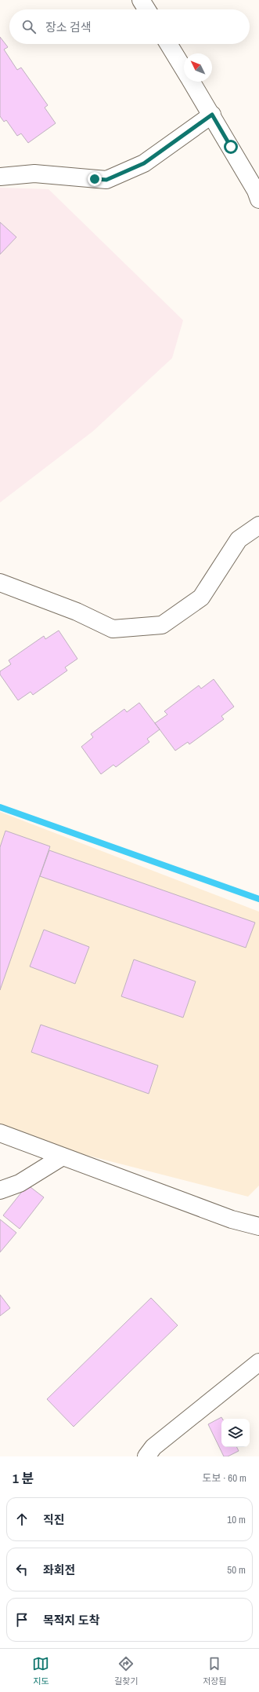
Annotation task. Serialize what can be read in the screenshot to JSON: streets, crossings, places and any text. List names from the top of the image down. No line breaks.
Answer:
{"north":"top left","page":{"search":"장소 검색","heading":["1 분","도보 · 60 m"],"list":[["직진","10 m"],["좌회전","50 m"],"목적지 도착"],"nav":["지도","길찾기","저장됨"]}}
